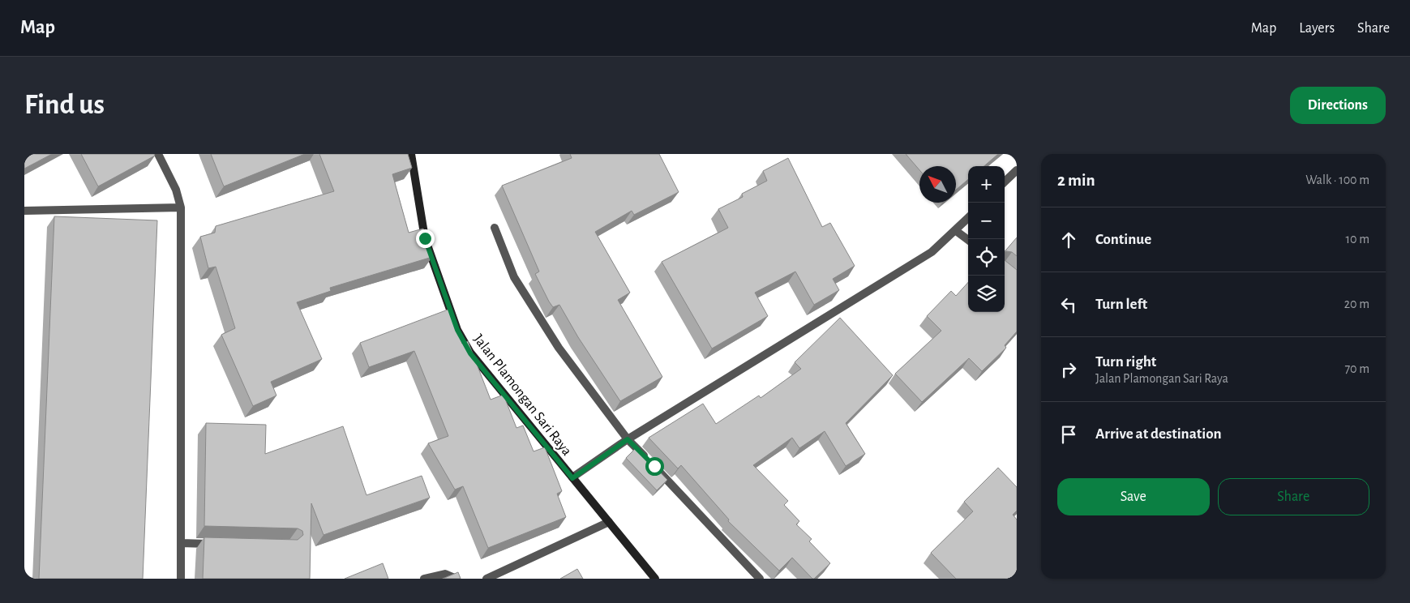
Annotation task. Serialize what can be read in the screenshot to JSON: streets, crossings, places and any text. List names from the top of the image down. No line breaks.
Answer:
{"streets":{"street":["Jalan Plamongan Sari Raya"]},"north":"top left","page":{"header":"Map","nav":["Map","Layers","Share"],"buttons":["Directions",["Save","Share"]],"title":"Find us","heading":["2 min","Walk · 100 m"],"map_buttons":["+","−"],"list":[["Continue","10 m"],["Turn left","20 m"],["Turn right","Jalan Plamongan Sari Raya","70 m"],"Arrive at destination"]}}
